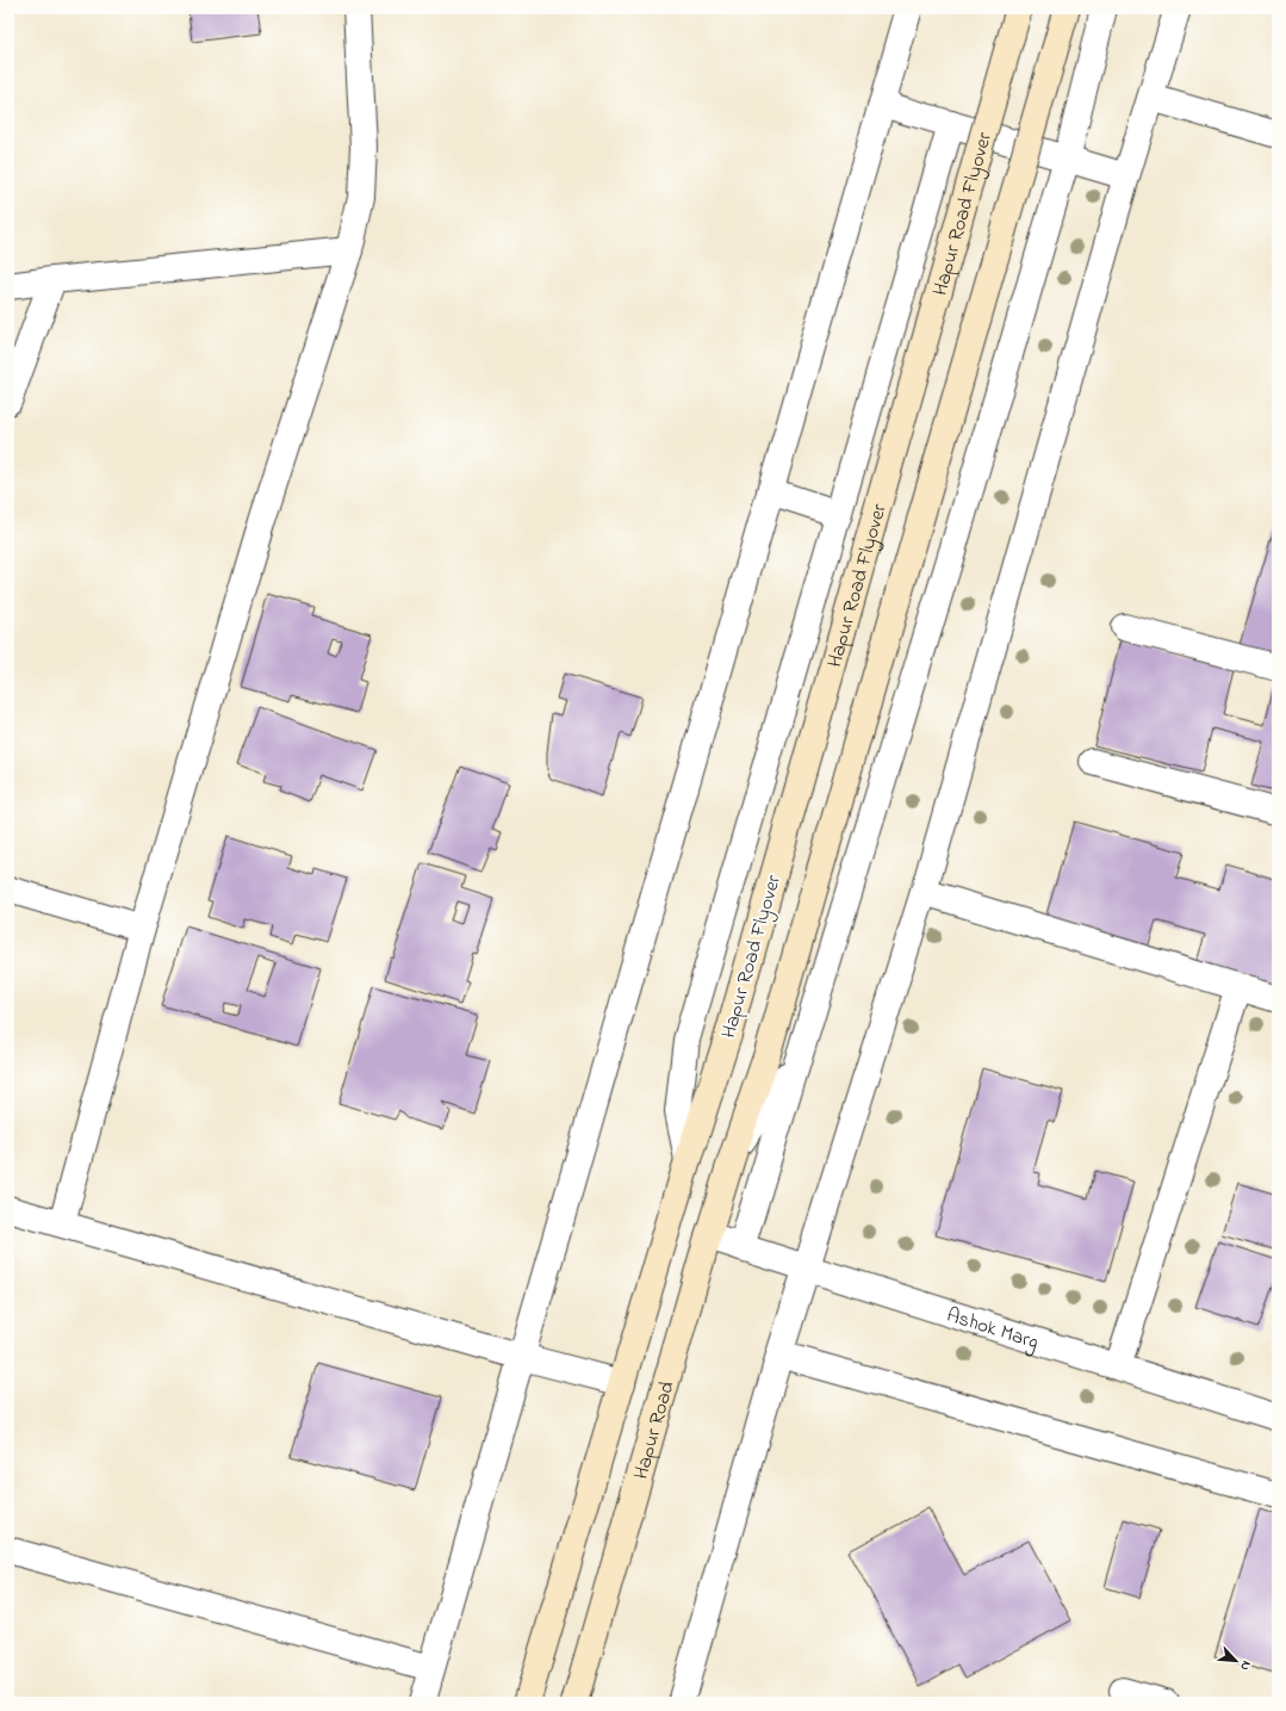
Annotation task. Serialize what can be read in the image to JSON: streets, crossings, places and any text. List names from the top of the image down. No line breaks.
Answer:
{"streets":{"main road":["Hapur Road Flyover","Hapur Road"],"street":["Ashok Marg"]},"crossings":[["Hapur Road Flyover","Hapur Road"],["Ashok Marg","Hapur Road"]],"north":"bottom right"}
